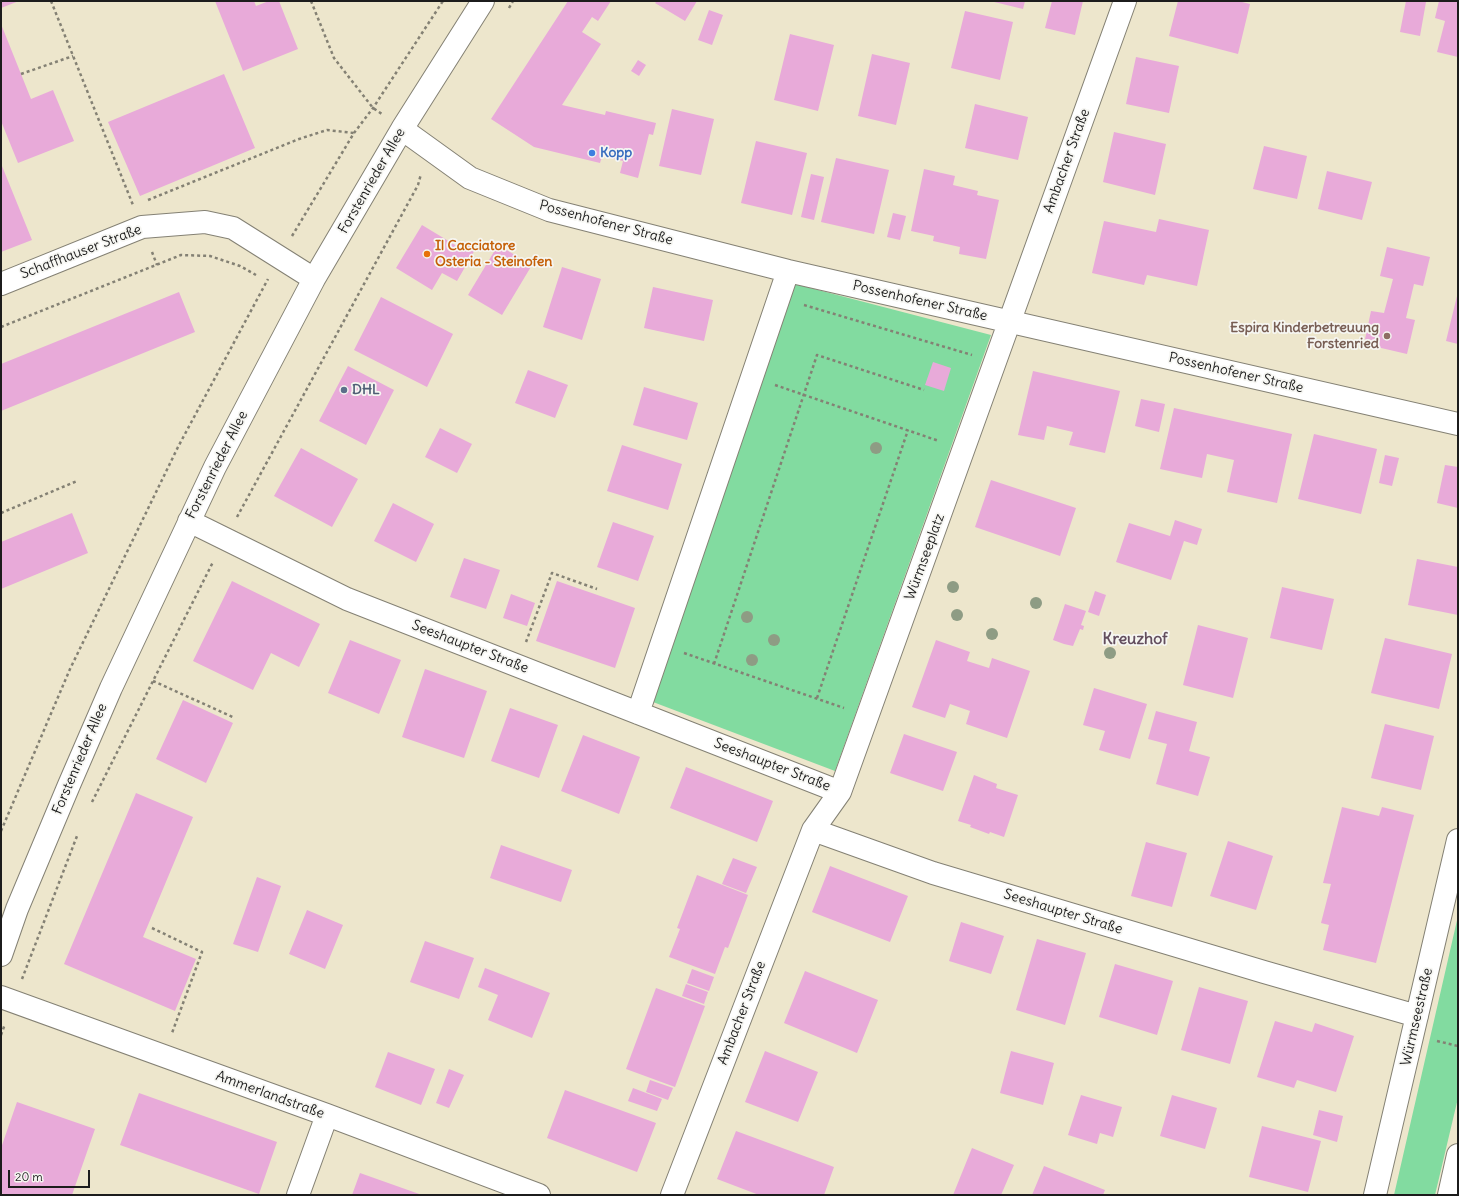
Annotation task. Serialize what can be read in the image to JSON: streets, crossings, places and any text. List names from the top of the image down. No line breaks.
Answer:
{"streets":{"street":["Ambacher Straße","Forstenrieder Allee","Possenhofener Straße","Schaffhauser Straße","Würmseeplatz","Seeshaupter Straße","Würmseestraße","Ammerlandstraße"]},"crossings":[["Ambacher Straße","Possenhofener Straße"],["Ambacher Straße","Würmseeplatz"],["Ambacher Straße","Seeshaupter Straße"],["Forstenrieder Allee","Possenhofener Straße"],["Forstenrieder Allee","Schaffhauser Straße"],["Forstenrieder Allee","Seeshaupter Straße"],["Possenhofener Straße","Würmseeplatz"],["Würmseeplatz","Seeshaupter Straße"],["Seeshaupter Straße","Würmseestraße"]],"districts":["Kreuzhof"],"places":["Kopp","Il Cacciatore Osteria - Steinofen","Espira Kinderbetreuung Forstenried","DHL"],"scale_bar":"20 m"}
